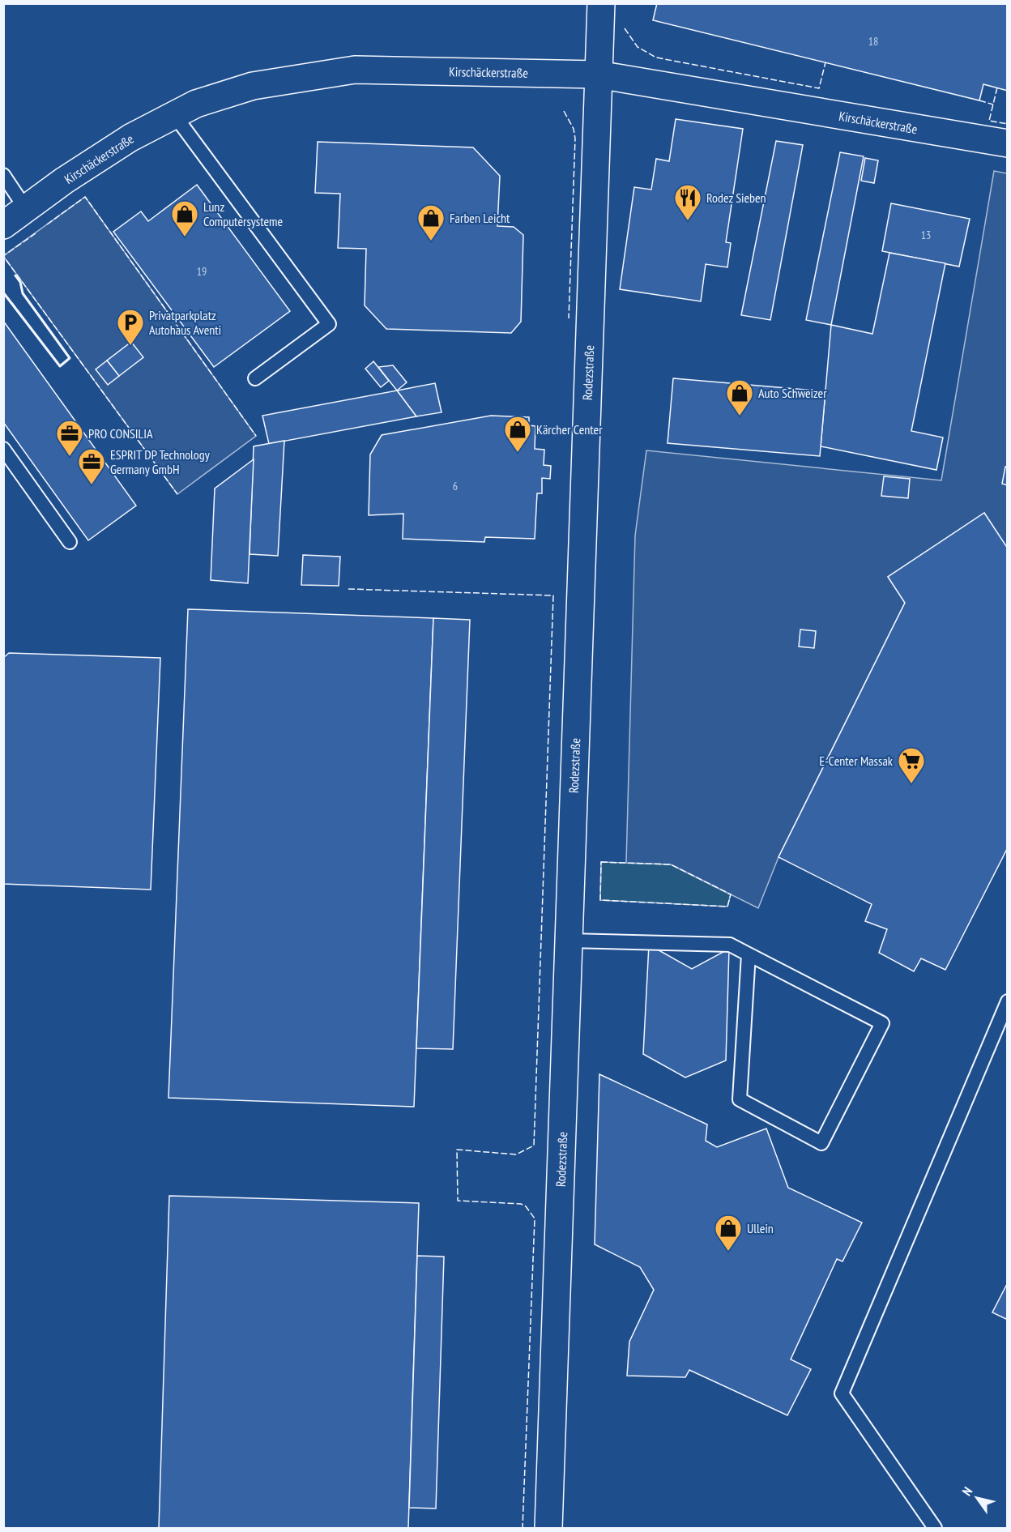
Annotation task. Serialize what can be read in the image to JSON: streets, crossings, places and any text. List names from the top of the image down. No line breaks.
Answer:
{"streets":{"street":["Kirschäckerstraße","Rodezstraße"]},"crossings":[["Kirschäckerstraße","Rodezstraße"]],"places":{"restaurant":["Rodez Sieben"],"shop":["Lunz Computersysteme","Farben Leicht","Auto Schweizer","Kärcher Center","Ullein"],"parking":["Privatparkplatz Autohaus Aventi"],"office":["PRO CONSILIA","ESPRIT DP Technology Germany GmbH"],"supermarket":["E-Center Massak"]},"house_numbers":["18","13","19","6"],"north":"top left"}
